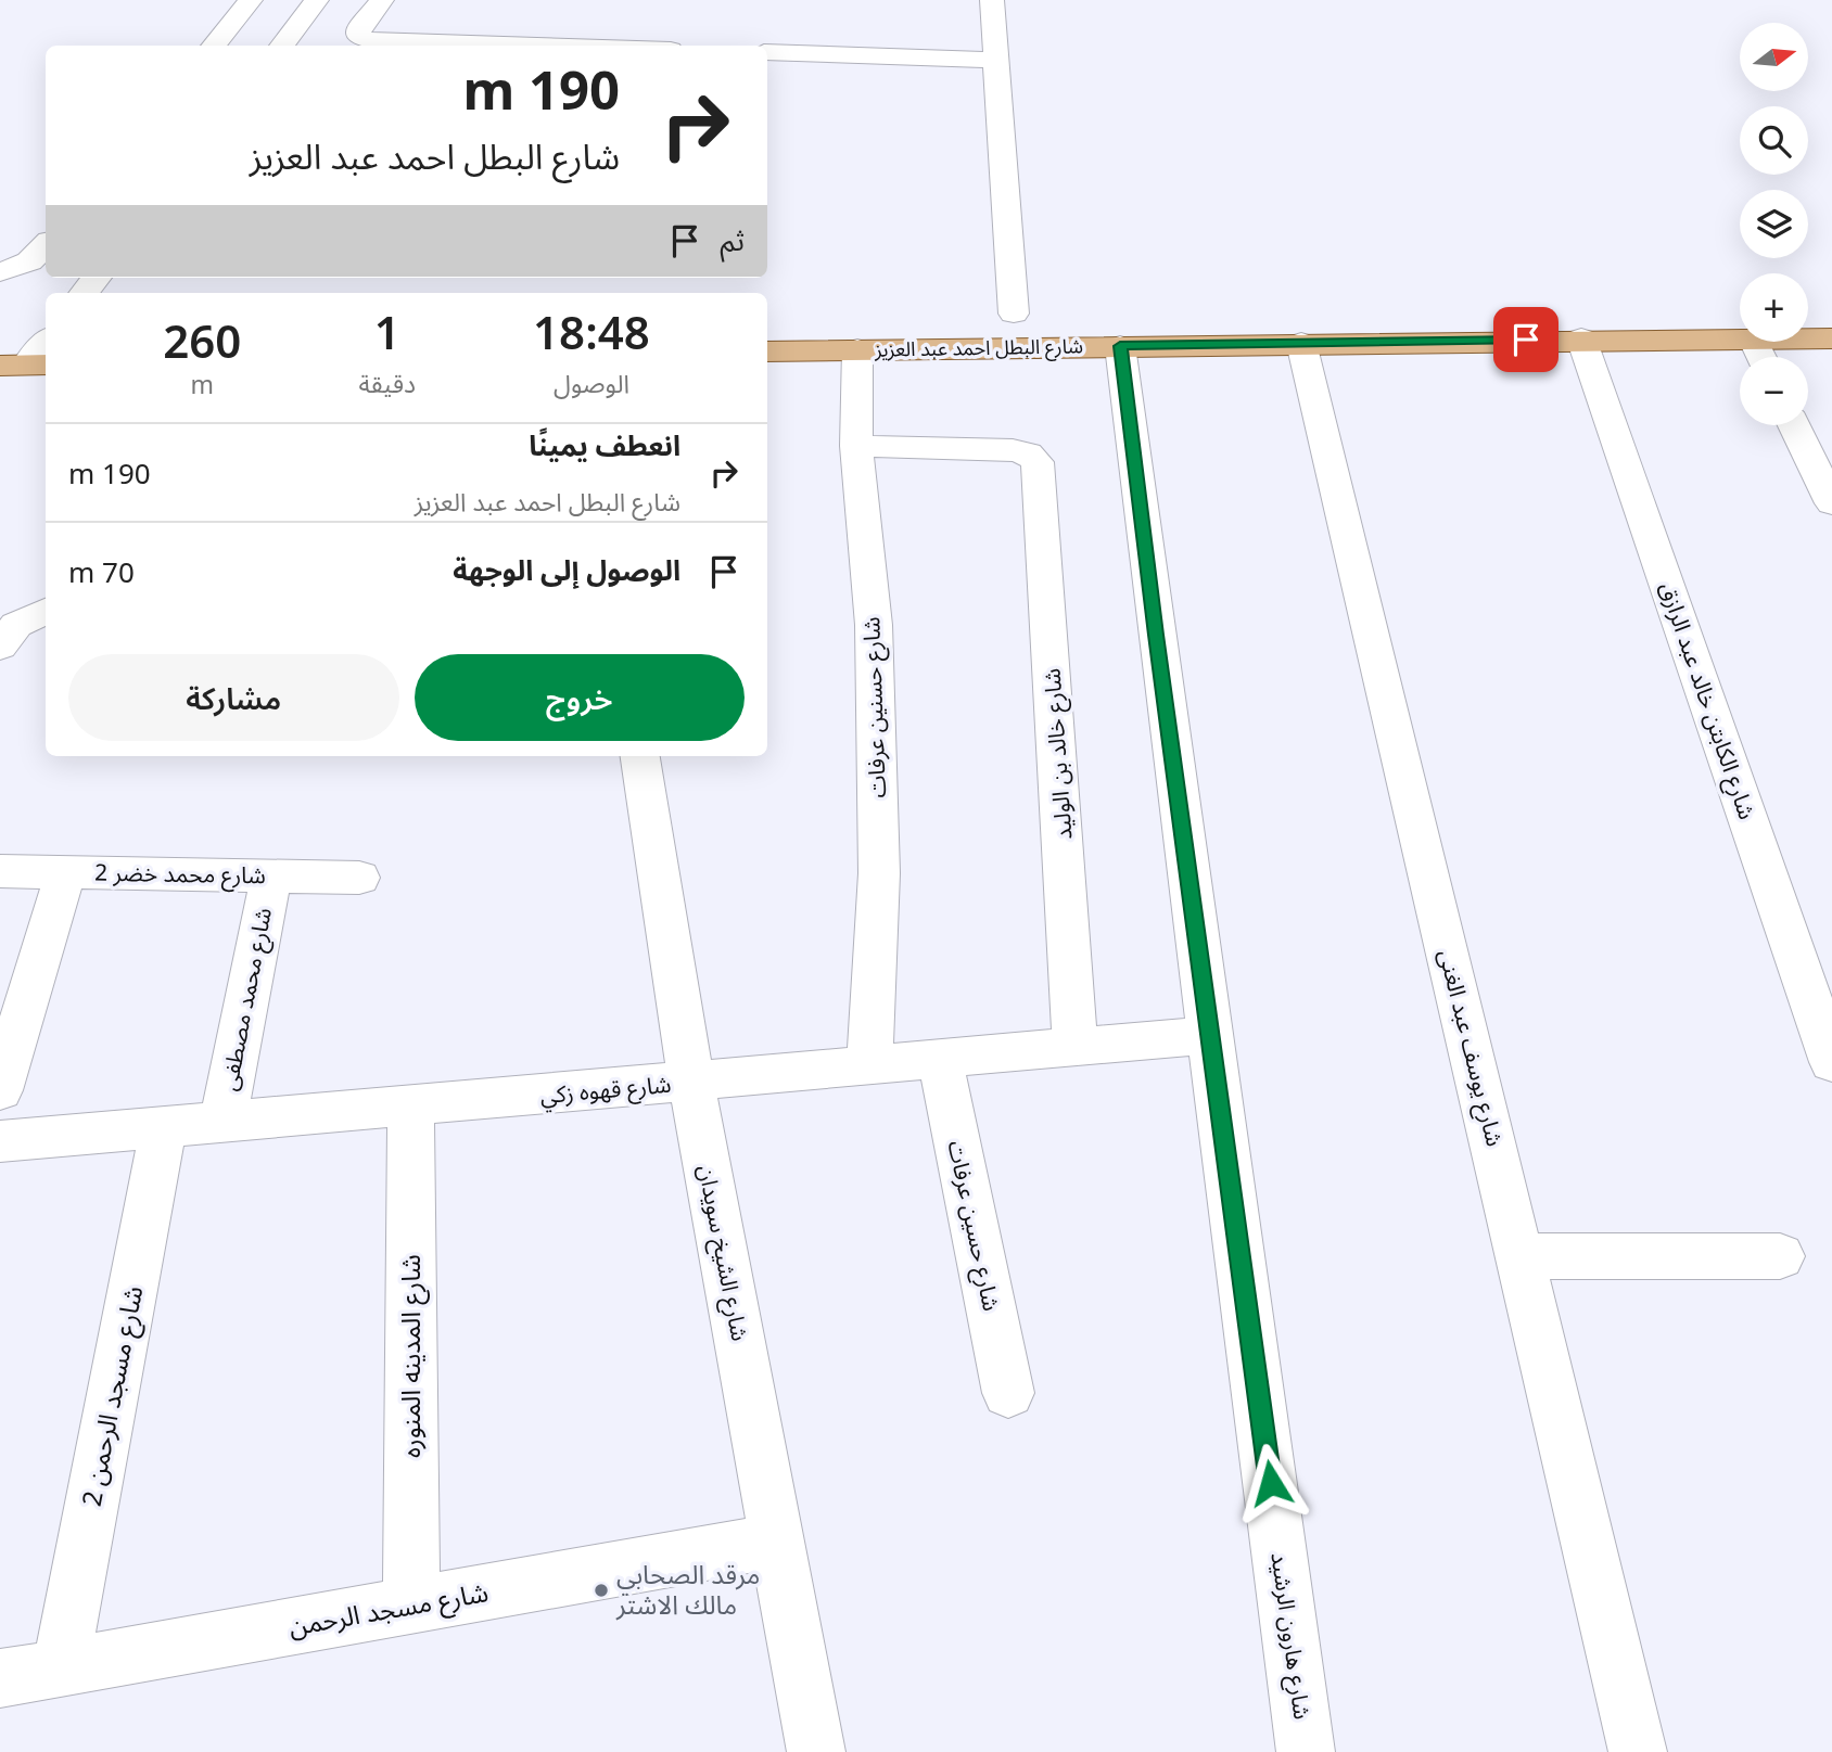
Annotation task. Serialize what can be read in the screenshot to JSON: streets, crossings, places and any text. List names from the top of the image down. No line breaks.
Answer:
{"streets":{"main road":["شارع البطل احمد عبد العزيز"],"street":["شارع الكابتن خالد عبد الرازق","شارع حسنين عرفات","شارع خالد بن الوليد","شارع محمد خضر 2","شارع محمد مصطفى","شارع يوسف عبد الغنى","شارع قهوه زكي","شارع حسين عرفات","شارع الشيخ سويدان","شارع المدينه المنوره","شارع مسجد الرحمن 2","شارع مسجد الرحمن","شارع هارون الرشيد"]},"crossings":[["شارع البطل احمد عبد العزيز","شارع الكابتن خالد عبد الرازق"],["شارع البطل احمد عبد العزيز","شارع حسنين عرفات"],["شارع البطل احمد عبد العزيز","شارع يوسف عبد الغنى"],["شارع البطل احمد عبد العزيز","شارع هارون الرشيد"],["شارع حسنين عرفات","شارع خالد بن الوليد"],["شارع حسنين عرفات","شارع قهوه زكي"],["شارع خالد بن الوليد","شارع قهوه زكي"],["شارع محمد خضر 2","شارع محمد مصطفى"],["شارع محمد مصطفى","شارع قهوه زكي"],["شارع قهوه زكي","شارع حسين عرفات"],["شارع قهوه زكي","شارع الشيخ سويدان"],["شارع قهوه زكي","شارع المدينه المنوره"],["شارع قهوه زكي","شارع مسجد الرحمن 2"],["شارع قهوه زكي","شارع هارون الرشيد"],["شارع الشيخ سويدان","شارع مسجد الرحمن"],["شارع المدينه المنوره","شارع مسجد الرحمن"],["شارع مسجد الرحمن 2","شارع مسجد الرحمن"]],"places":["مرقد الصحابي مالك الاشتر"],"north":"right","page":{"map_buttons":["+","−"],"turn":["190 m","شارع البطل احمد عبد العزيز"],"then":"ثم","eta":["18:48","الوصول","1","دقيقة","260","m"],"list":[{"name":"انعطف يمينًا","note":"شارع البطل احمد عبد العزيز","value":"190 m"},{"name":"الوصول إلى الوجهة","value":"70 m"}],"buttons":["خروج","مشاركة"]}}
